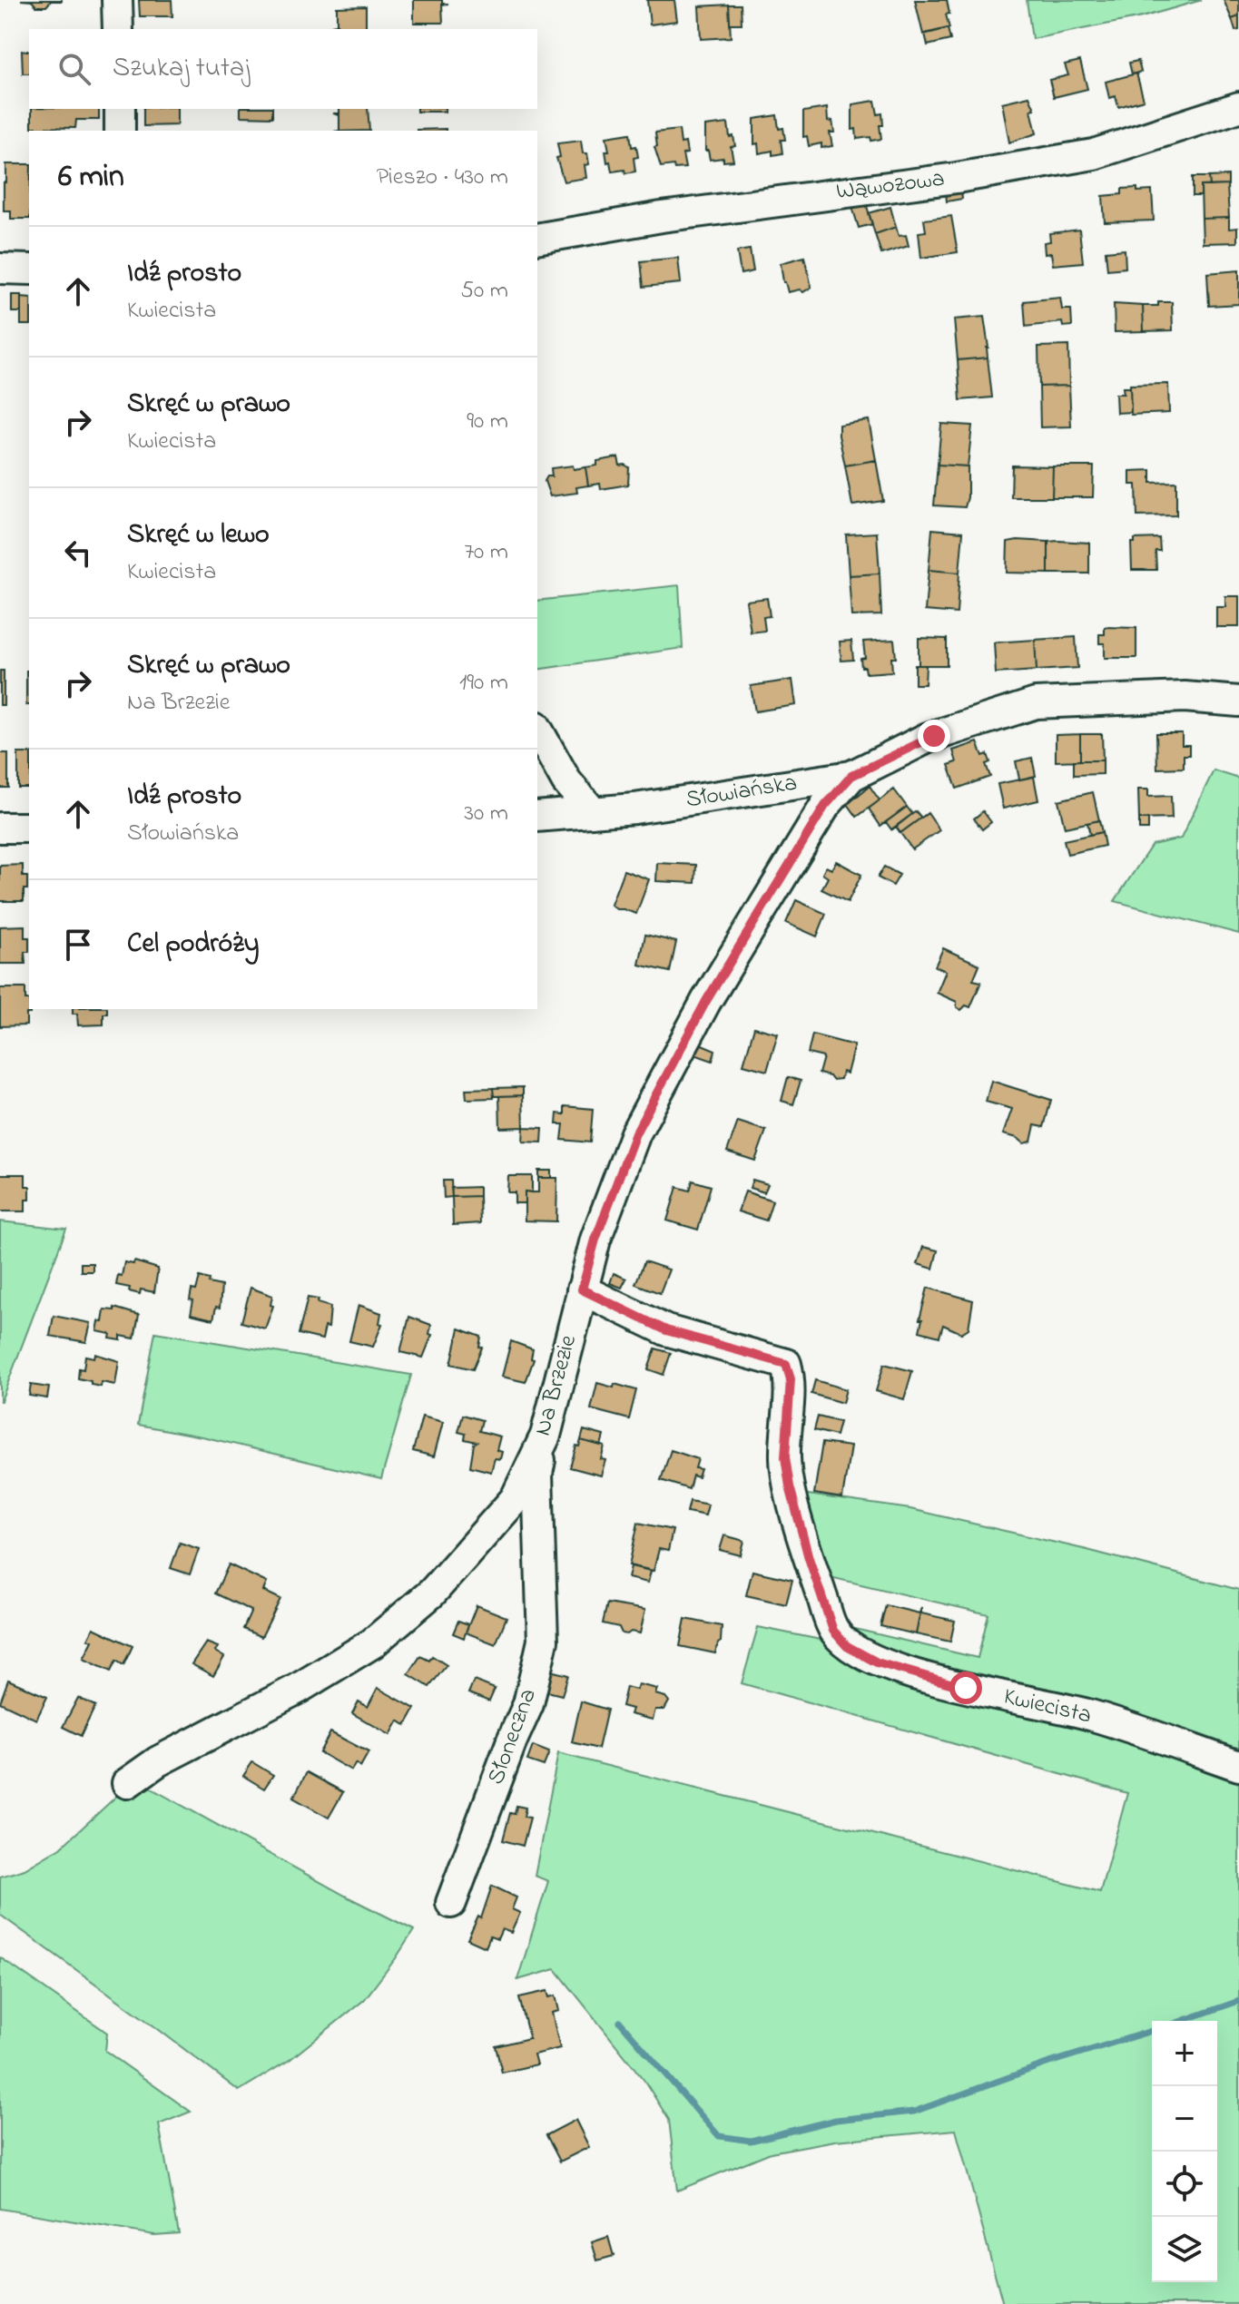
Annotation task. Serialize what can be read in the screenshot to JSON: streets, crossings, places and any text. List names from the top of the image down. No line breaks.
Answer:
{"streets":{"street":["Wąwozowa","Słowiańska","Na Brzezie","Kwiecista","Słoneczna"]},"crossings":[["Słowiańska","Na Brzezie"],["Na Brzezie","Kwiecista"],["Na Brzezie","Słoneczna"]],"page":{"search":"Szukaj tutaj","heading":["6 min","Pieszo · 430 m"],"list":[["Idź prosto","Kwiecista","50 m"],["Skręć w prawo","Kwiecista","90 m"],["Skręć w lewo","Kwiecista","70 m"],["Skręć w prawo","Na Brzezie","190 m"],["Idź prosto","Słowiańska","30 m"],"Cel podróży"],"map_buttons":["+","−"]}}
